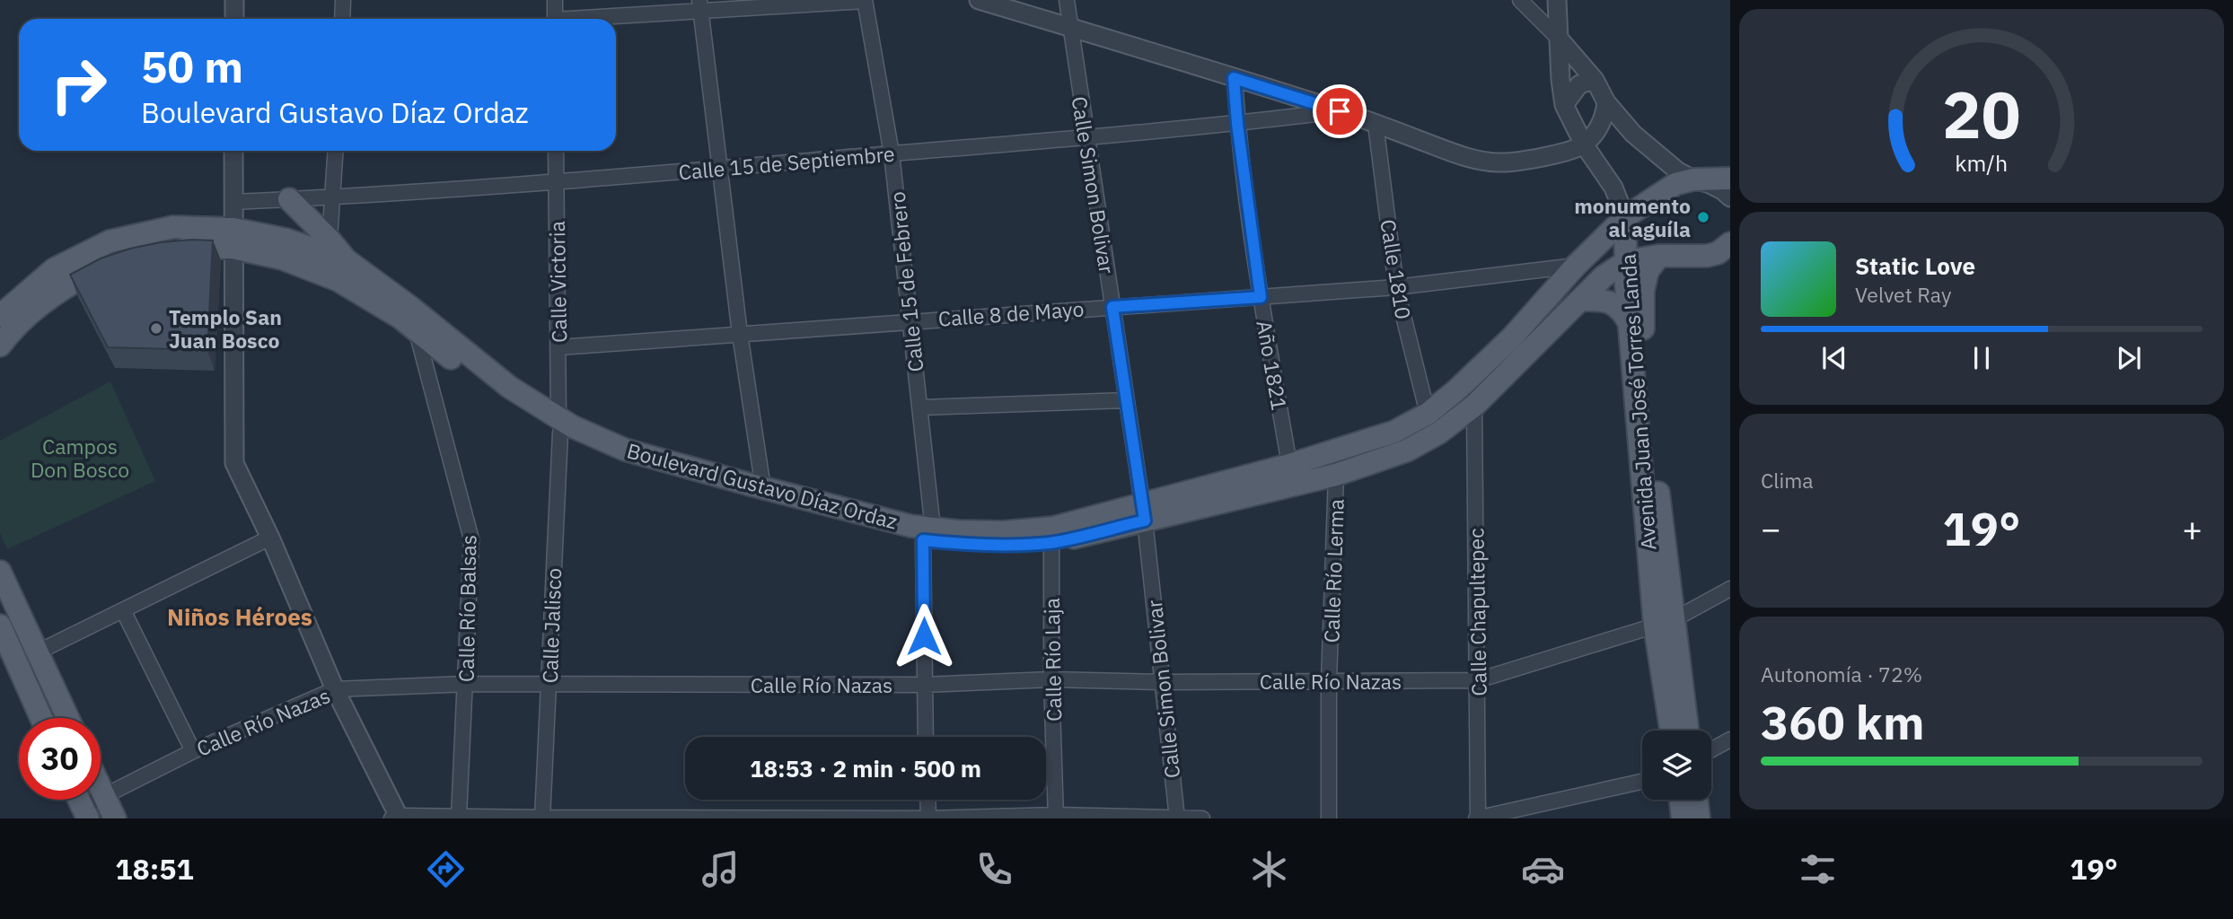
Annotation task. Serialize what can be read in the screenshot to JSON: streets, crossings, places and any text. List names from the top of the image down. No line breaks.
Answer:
{"streets":{"main road":["Avenida Juan José Torres Landa","Boulevard Gustavo Díaz Ordaz"],"street":["Calle 15 de Septiembre","Calle Simon Bolivar","Calle 1810","Calle Victoria","Calle 15 de Febrero","Calle 8 de Mayo","Año 1821","Calle Río Lerma","Calle Río Balsas","Calle Chapultepec","Calle Jalisco","Calle Río Laja","Calle Río Nazas"]},"crossings":[["Calle 15 de Septiembre","Calle Simon Bolivar"],["Calle 15 de Septiembre","Calle Victoria"],["Calle 15 de Septiembre","Calle 15 de Febrero"],["Calle 15 de Septiembre","Año 1821"],["Calle Simon Bolivar","Calle 8 de Mayo"],["Calle Simon Bolivar","Boulevard Gustavo Díaz Ordaz"],["Calle Simon Bolivar","Calle Río Nazas"],["Calle 1810","Calle 8 de Mayo"],["Calle 1810","Boulevard Gustavo Díaz Ordaz"],["Calle Victoria","Calle 8 de Mayo"],["Calle Victoria","Boulevard Gustavo Díaz Ordaz"],["Calle Victoria","Calle Jalisco"],["Calle 15 de Febrero","Calle 8 de Mayo"],["Calle 15 de Febrero","Boulevard Gustavo Díaz Ordaz"],["Calle 15 de Febrero","Calle Río Nazas"],["Calle 8 de Mayo","Año 1821"],["Calle 8 de Mayo","Boulevard Gustavo Díaz Ordaz"],["Año 1821","Boulevard Gustavo Díaz Ordaz"],["Avenida Juan José Torres Landa","Boulevard Gustavo Díaz Ordaz"],["Avenida Juan José Torres Landa","Calle Río Nazas"],["Boulevard Gustavo Díaz Ordaz","Calle Río Lerma"],["Boulevard Gustavo Díaz Ordaz","Calle Río Balsas"],["Boulevard Gustavo Díaz Ordaz","Calle Chapultepec"],["Boulevard Gustavo Díaz Ordaz","Calle Jalisco"],["Boulevard Gustavo Díaz Ordaz","Calle Río Laja"],["Calle Río Lerma","Calle Río Nazas"],["Calle Río Balsas","Calle Río Nazas"],["Calle Chapultepec","Calle Río Nazas"],["Calle Jalisco","Calle Río Nazas"],["Calle Río Laja","Calle Río Nazas"]],"districts":["Niños Héroes"],"parks":["Campos Don Bosco"],"places":["monumento al aguíla","Templo San Juan Bosco"],"page":{"turn":["50 m","Boulevard Gustavo Díaz Ordaz"],"song":["Static Love","Velvet Ray"],"tile":["Clima",["Autonomía · 72%","360 km"]],"heat":["−","19°","+"],"limit":"30","trip":"18:53 · 2 min · 500 m","tabs":["18:51","19°"],"gauge":["20","km/h"]}}
